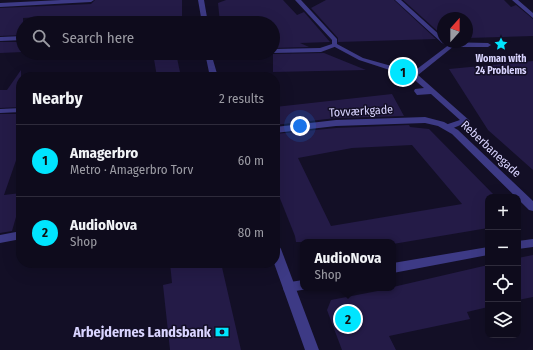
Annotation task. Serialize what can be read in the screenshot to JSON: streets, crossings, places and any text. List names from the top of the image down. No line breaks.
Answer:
{"streets":{"street":["Tovværkgade","Reberbanegade"]},"crossings":[["Tovværkgade","Reberbanegade"]],"places":{"place":["Woman with 24 Problems"],"bank":["Arbejdernes Landsbank"]},"north":"top","page":{"search":"Search here","pins":["1","2"],"heading":["Nearby","2 results"],"list":[{"mark":"1","name":"Amagerbro","note":"Metro · Amagerbro Torv","value":"60 m"},{"mark":"2","name":"AudioNova","note":"Shop","value":"80 m"}],"map_buttons":["+","−"],"popup":["AudioNova","Shop"]}}
